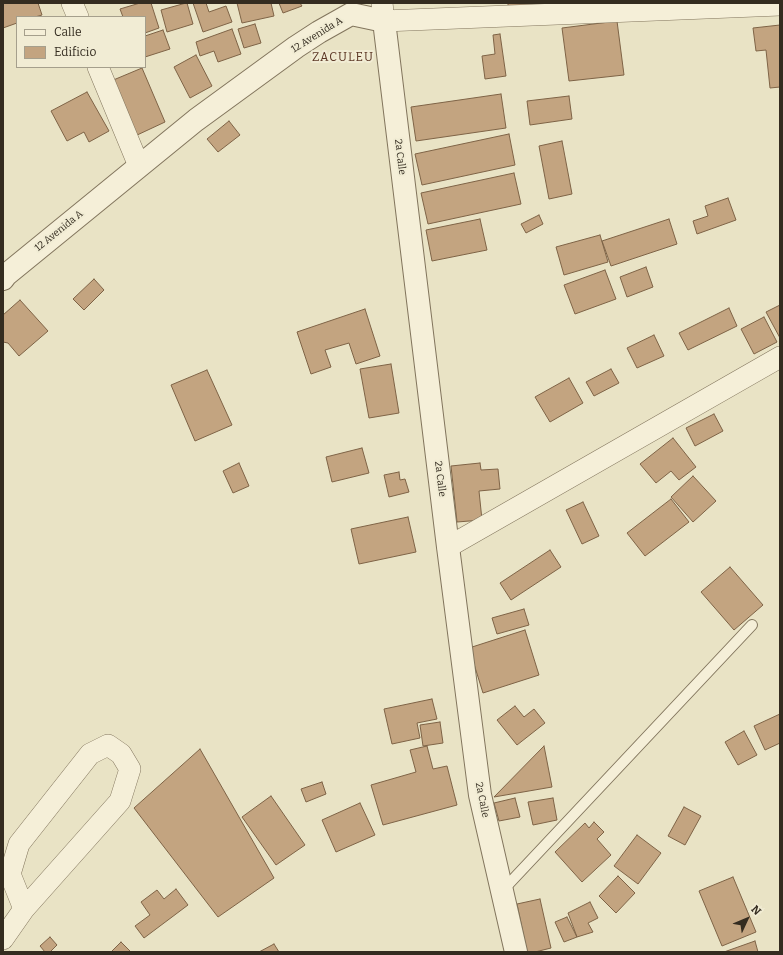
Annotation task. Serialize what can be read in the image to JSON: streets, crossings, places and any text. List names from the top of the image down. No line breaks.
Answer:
{"streets":{"street":["12 Avenida A","2a Calle"]},"crossings":[["12 Avenida A","2a Calle"]],"districts":["ZACULEU"],"legend":["Calle","Edificio"],"north":"top right"}
